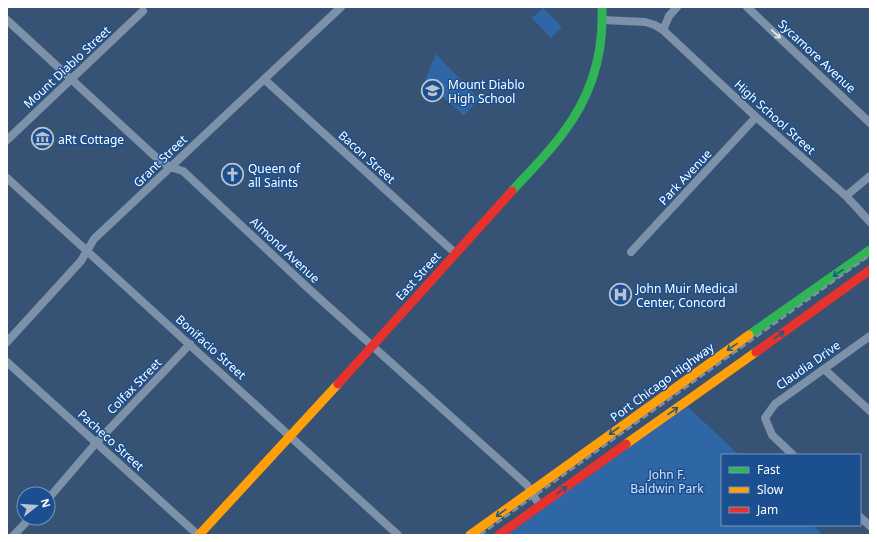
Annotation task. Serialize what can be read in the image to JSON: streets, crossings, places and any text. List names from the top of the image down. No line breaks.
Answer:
{"streets":{"main road":["East Street","Port Chicago Highway"],"street":["Sycamore Avenue","Mount Diablo Street","High School Street","Bacon Street","Grant Street","Park Avenue","Almond Avenue","Bonifacio Street","Claudia Drive","Colfax Street","Pacheco Street"]},"crossings":[["Mount Diablo Street","Almond Avenue"],["High School Street","Park Avenue"],["High School Street","East Street"],["Bacon Street","Grant Street"],["Bacon Street","East Street"],["Grant Street","Almond Avenue"],["Grant Street","Bonifacio Street"],["Almond Avenue","East Street"],["Almond Avenue","Port Chicago Highway"],["East Street","Bonifacio Street"],["East Street","Pacheco Street"],["Bonifacio Street","Colfax Street"],["Colfax Street","Pacheco Street"]],"one_way":["Sycamore Avenue"],"parks":["John F. Baldwin Park"],"places":{"school or university":["Mount Diablo High School"],"museum":["aRt Cottage"],"church":["Queen of all Saints"],"hospital":["John Muir Medical Center, Concord"]},"legend":["Fast","Slow","Jam"],"north":"right"}
